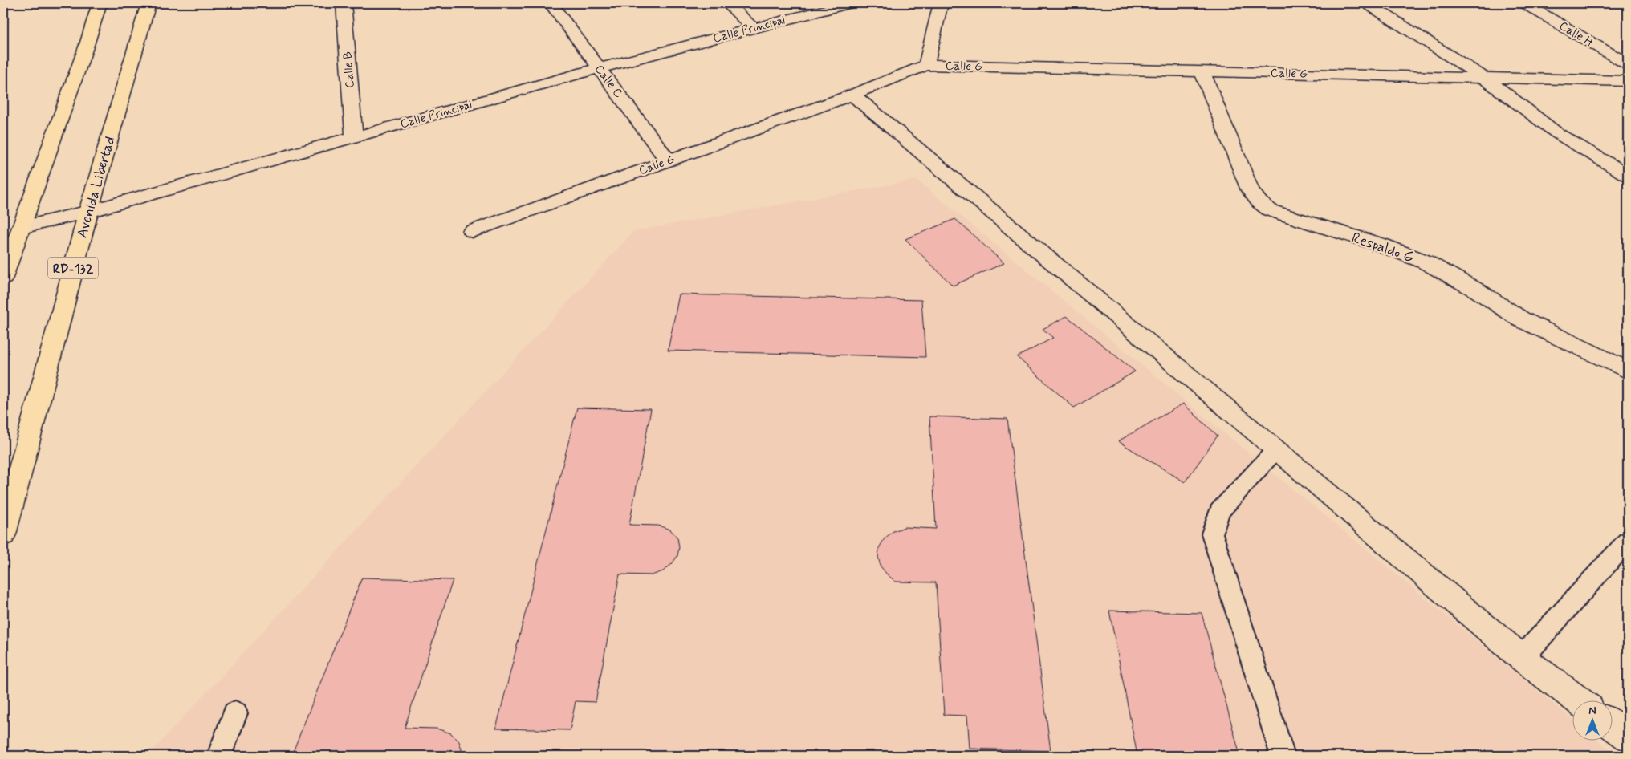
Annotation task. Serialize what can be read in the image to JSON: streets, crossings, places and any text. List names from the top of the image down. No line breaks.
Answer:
{"streets":{"main road":["Avenida Libertad","RD-132"],"street":["Calle Principal","Calle H","Calle G","Calle B","Calle C","Respaldo G"]},"crossings":[["Calle Principal","Calle B"],["Calle Principal","Calle C"],["Calle Principal","Avenida Libertad"],["Calle G","Calle C"],["Calle G","Respaldo G"]],"north":"top"}
